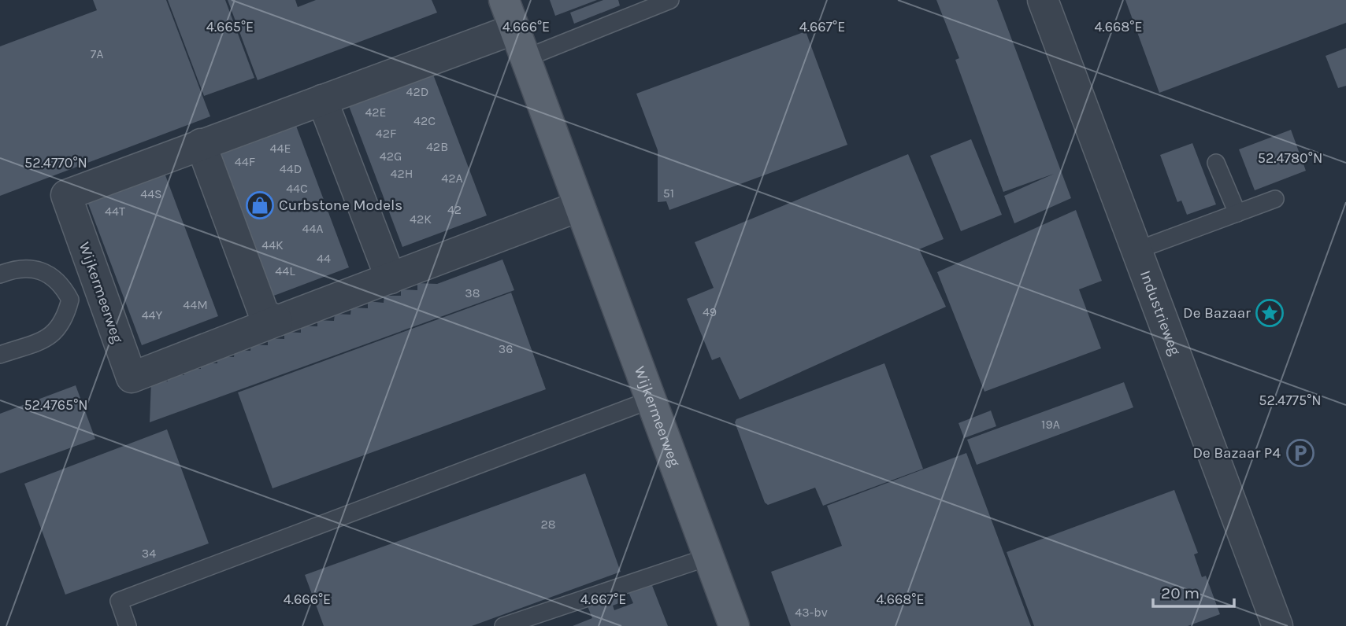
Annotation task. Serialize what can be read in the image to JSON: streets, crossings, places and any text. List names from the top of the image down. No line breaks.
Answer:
{"streets":{"main road":["Wijkermeerweg"],"street":["Industrieweg"]},"places":{"shop":["Curbstone Models"],"place":["De Bazaar"],"parking":["De Bazaar P4"]},"house_numbers":["7A","42D","42E","42C","42F","42B","44E","42G","44F","44D","42H","42A","44C","51","44S","42","44T","42K","44A","44K","44","44L","38","44M","49","44Y","36","19A","28","34","43-bv"],"scale_bar":"20 m","coordinates":["4.665°E","4.666°E","4.667°E","4.668°E","52.4780°N","52.4770°N","52.4775°N","52.4765°N"]}
